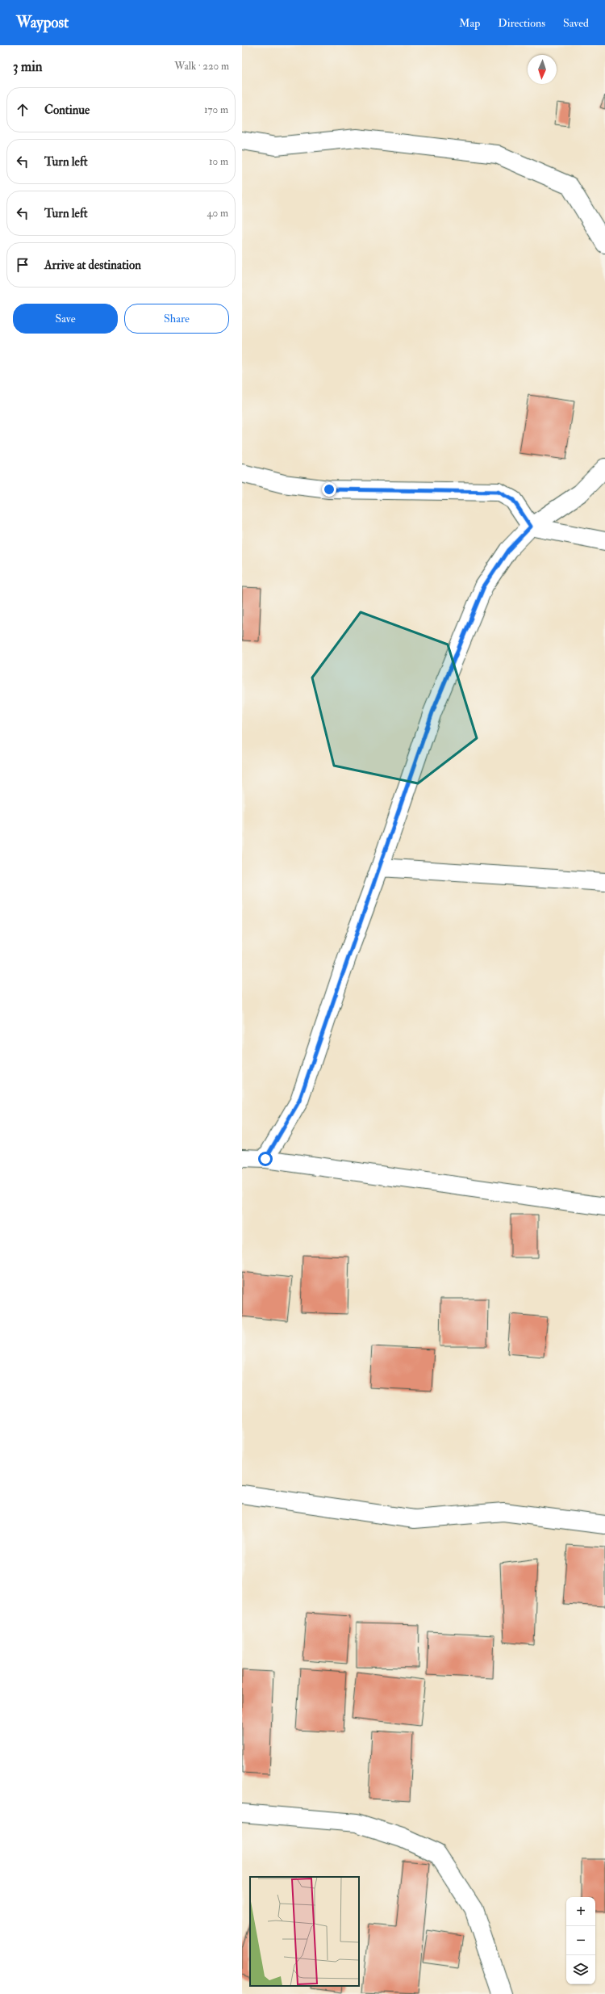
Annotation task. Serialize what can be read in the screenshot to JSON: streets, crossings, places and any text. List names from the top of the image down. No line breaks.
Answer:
{"north":"bottom","page":{"header":"Waypost","nav":["Map","Directions","Saved"],"heading":["3 min","Walk · 220 m"],"list":[["Continue","170 m"],["Turn left","10 m"],["Turn left","40 m"],"Arrive at destination"],"buttons":["Save","Share"],"map_buttons":["+","−"]}}
